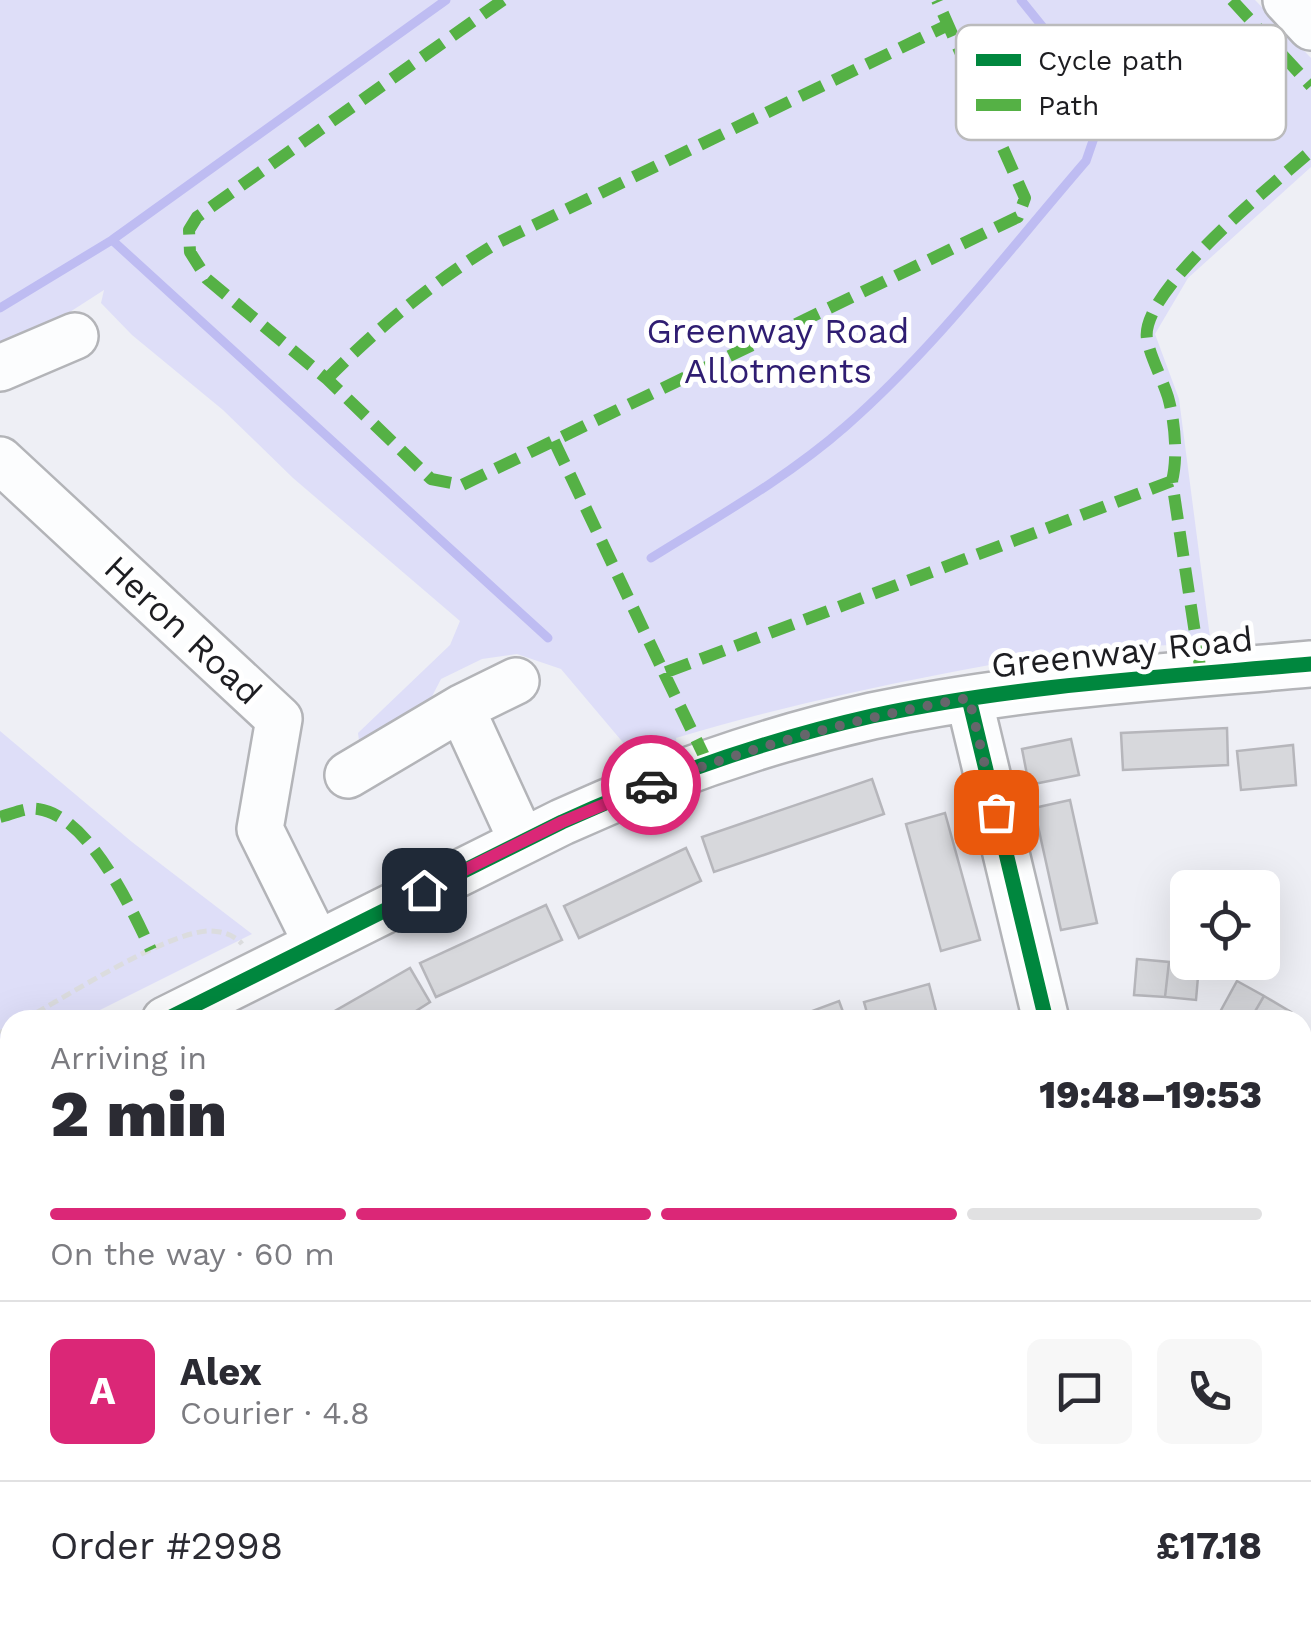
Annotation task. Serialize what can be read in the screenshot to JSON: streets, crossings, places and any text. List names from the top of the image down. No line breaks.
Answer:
{"streets":{"street":["Heron Road","Greenway Road"]},"crossings":[["Heron Road","Greenway Road"]],"parks":["Greenway Road Allotments"],"legend":["Cycle path","Path"],"page":{"heading":["2 min","Arriving in","19:48–19:53"],"panel":["Alex","Courier · 4.8","Order #2998","£17.18"],"bar":"On the way · 60 m","round":"A"}}
